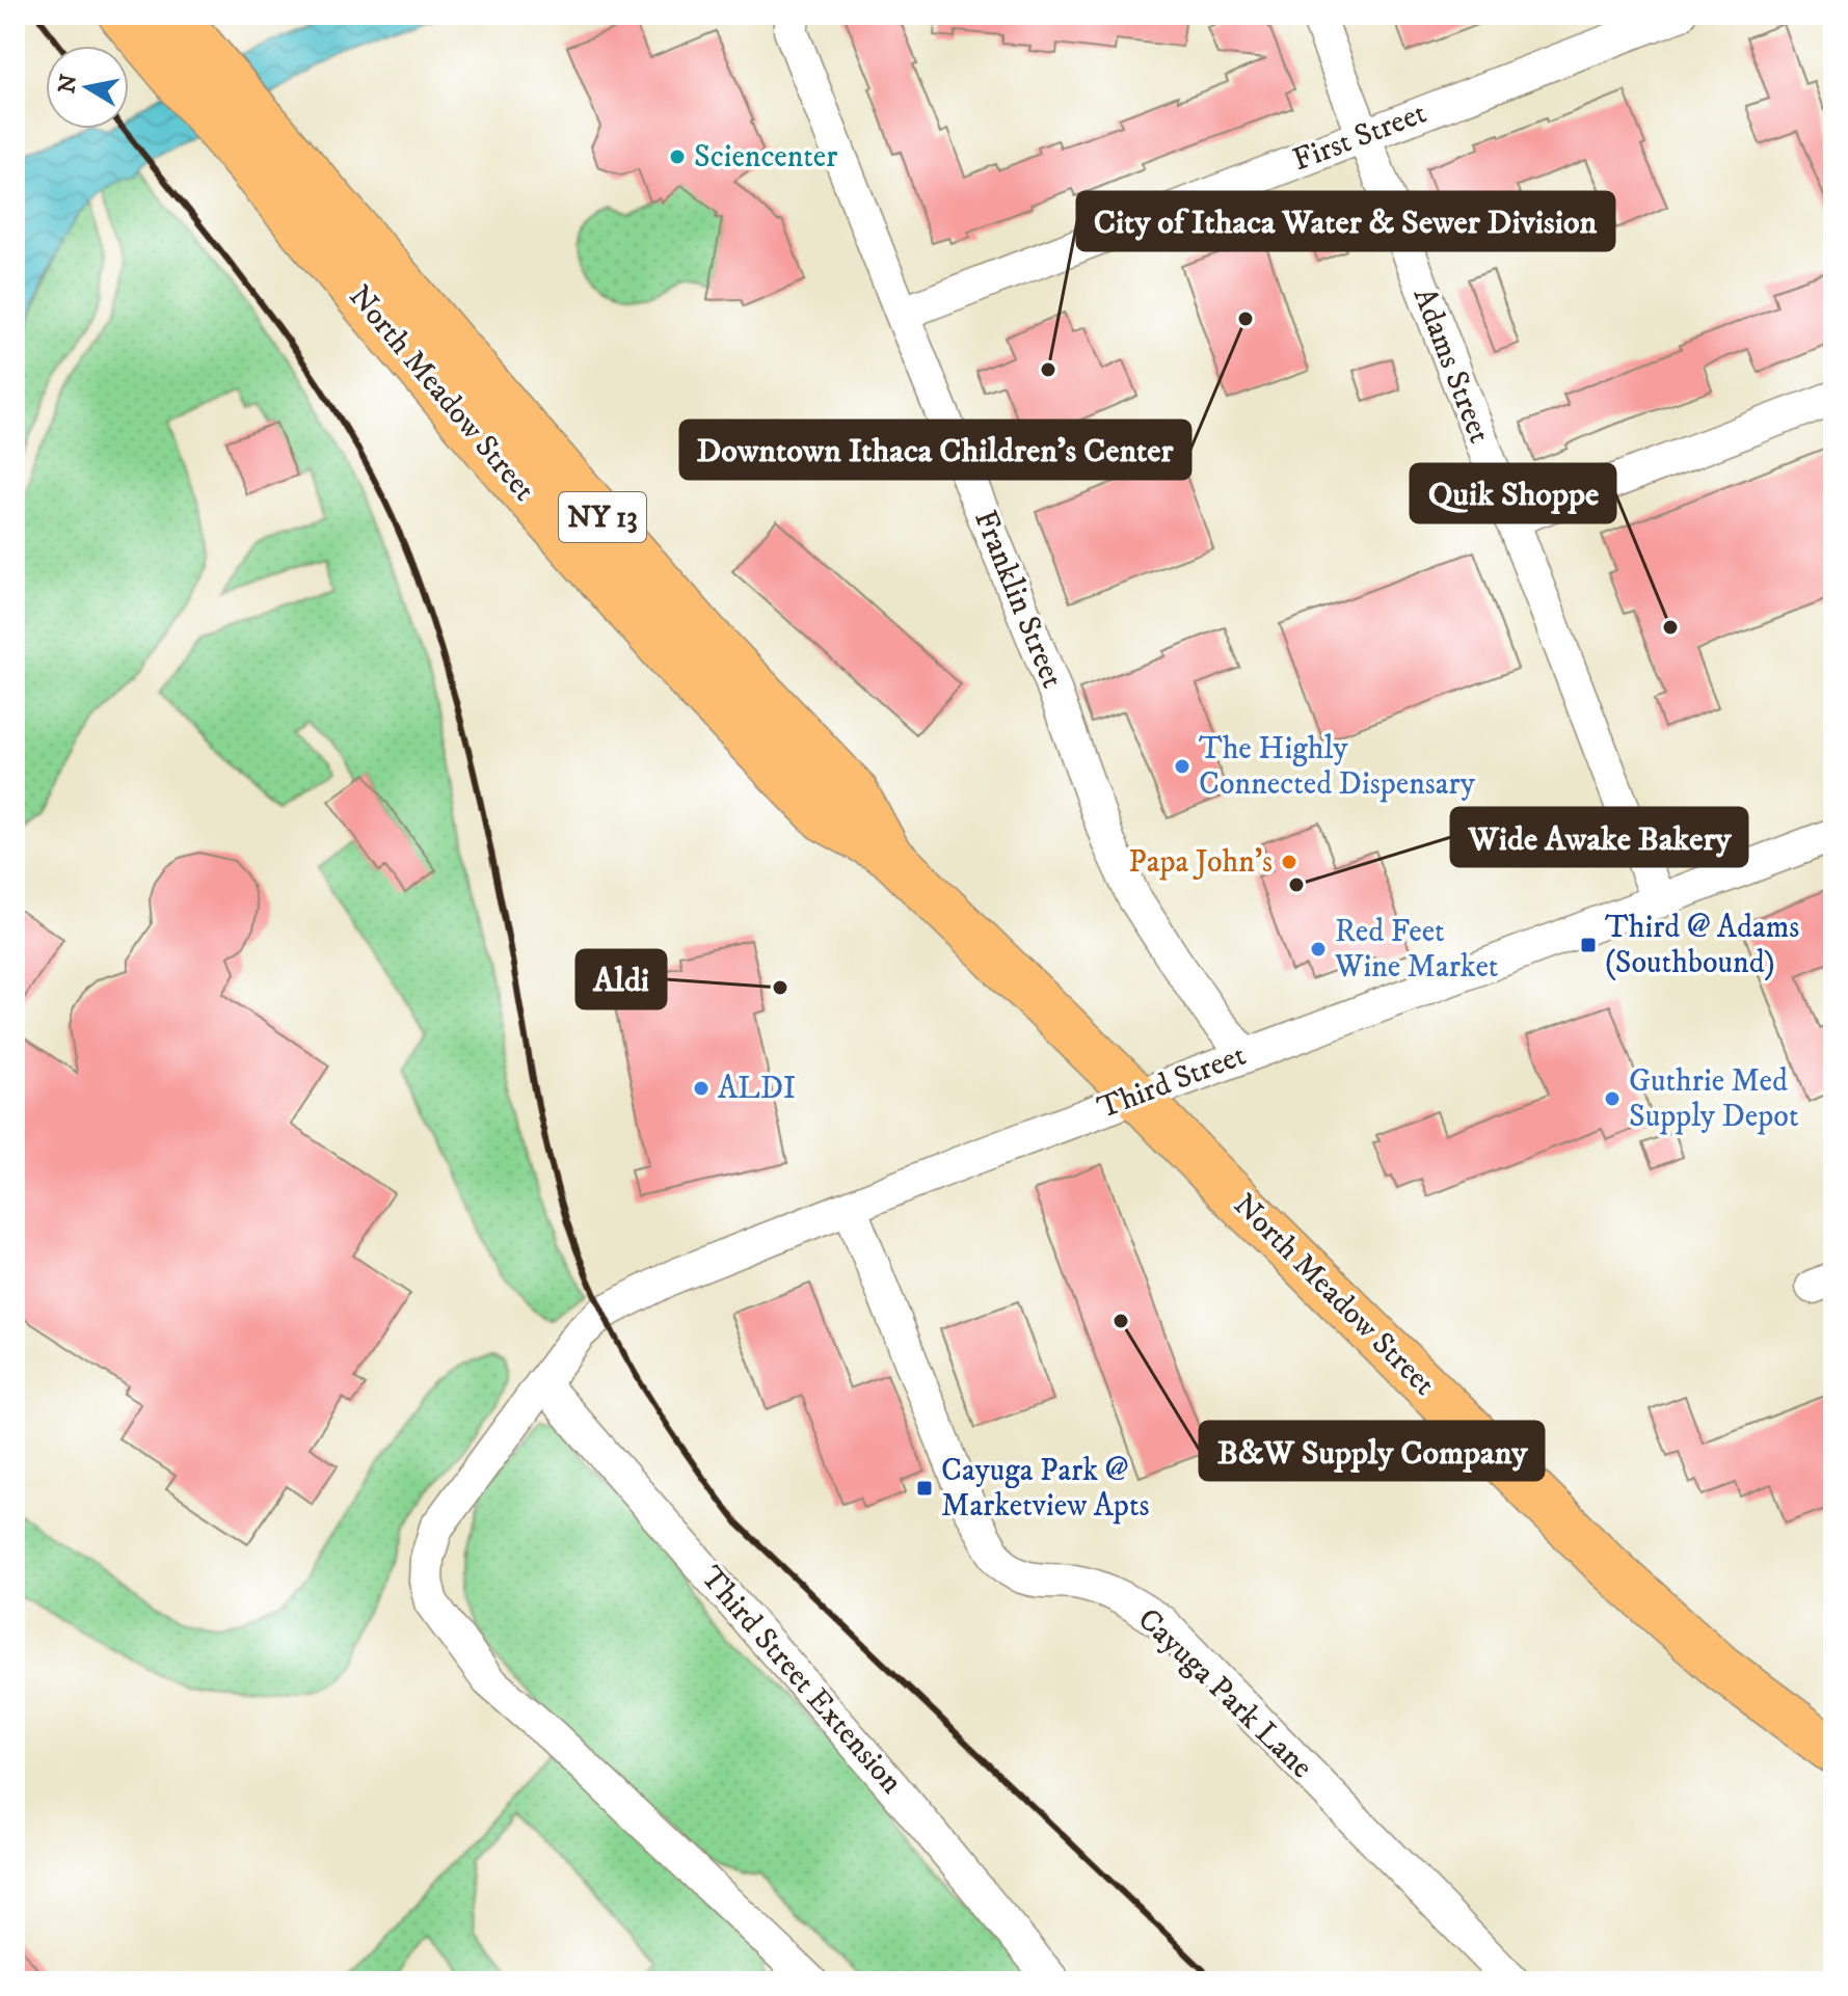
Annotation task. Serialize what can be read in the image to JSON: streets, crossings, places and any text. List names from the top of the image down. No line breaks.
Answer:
{"streets":{"highway":["North Meadow Street","NY 13"],"street":["First Street","Adams Street","Franklin Street","Third Street","Third Street Extension","Cayuga Park Lane"]},"crossings":[["First Street","Adams Street"],["First Street","Franklin Street"],["Adams Street","Third Street"],["North Meadow Street","Third Street"],["Franklin Street","Third Street"],["Third Street","Third Street Extension"],["Third Street","Cayuga Park Lane"]],"places":{"other":["Sciencenter","Downtown Ithaca Children's Center","City of Ithaca Water & Sewer Division","Quik Shoppe","The Highly Connected Dispensary","Papa John's","Wide Awake Bakery","Red Feet Wine Market","Aldi","ALDI","Guthrie Med Supply Depot","B&W Supply Company"],"transit":["Third @ Adams (Southbound)","Cayuga Park @ Marketview Apts"]},"north":"left"}
